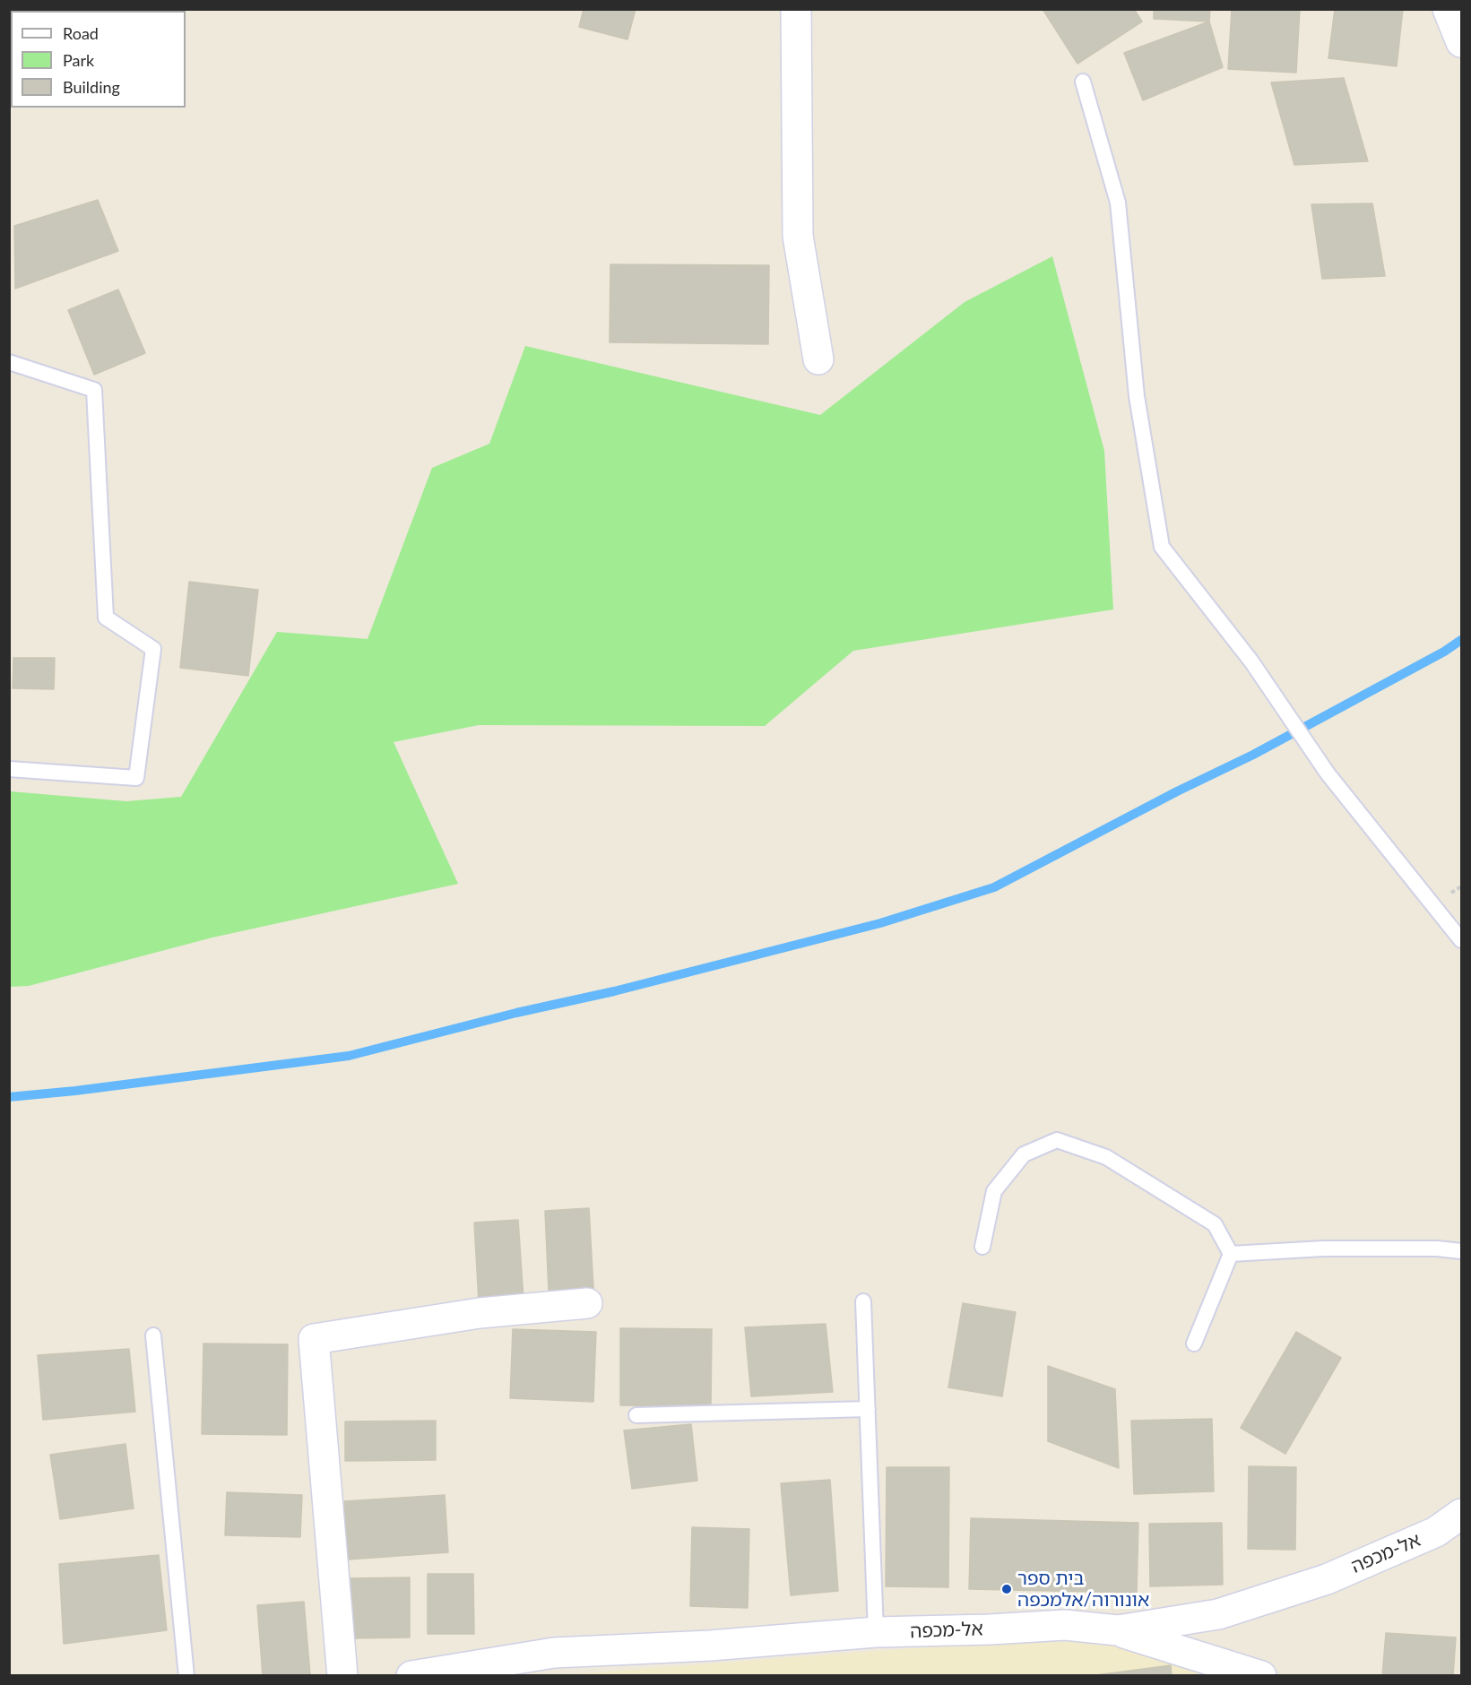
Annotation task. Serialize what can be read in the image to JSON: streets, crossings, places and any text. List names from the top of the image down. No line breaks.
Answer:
{"streets":{"street":["אל-מכפה"]},"places":["בית ספר אונורוה/אלמכפה"],"legend":["Road","Park","Building"]}
